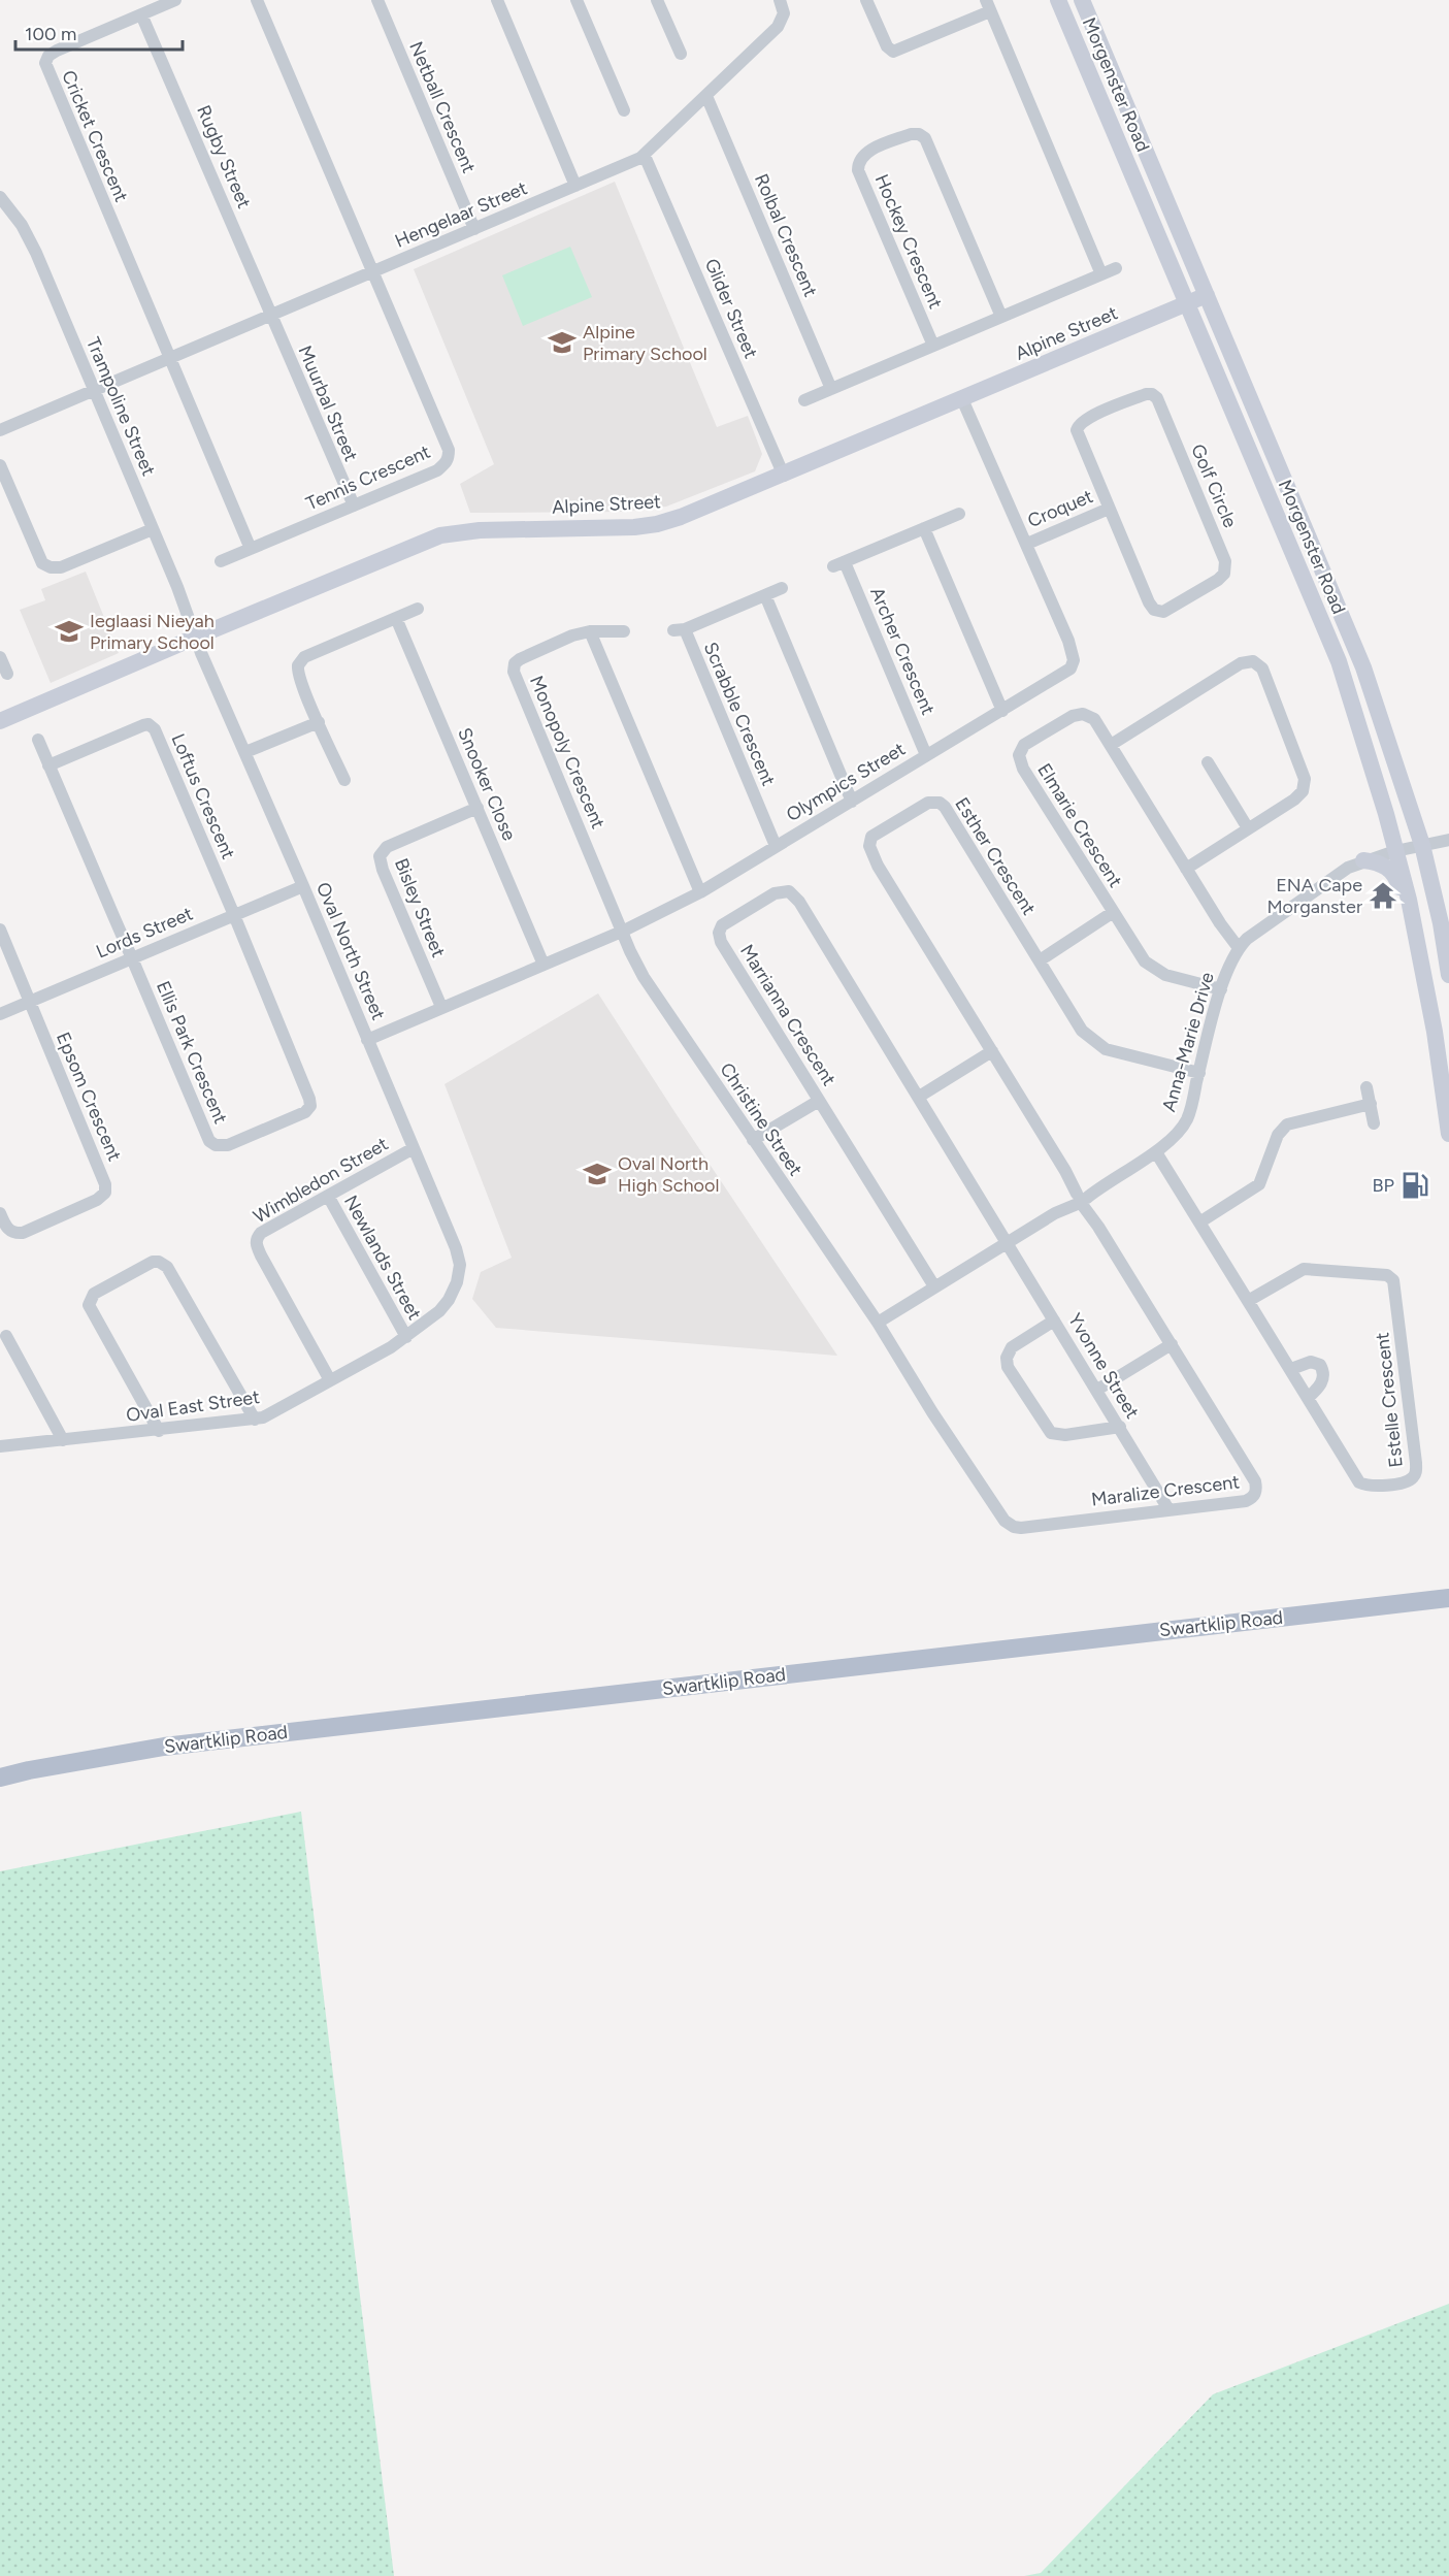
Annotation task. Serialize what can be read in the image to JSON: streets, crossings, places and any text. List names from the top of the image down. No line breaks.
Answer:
{"streets":{"main road":["Morgenster Road","Alpine Street","Swartklip Road"],"street":["Netball Crescent","Cricket Crescent","Rugby Street","Hengelaar Street","Rolbal Crescent","Hockey Crescent","Glider Street","Muurbal Street","Trampoline Street","Tennis Crescent","Golf Circle","Croquet","Archer Crescent","Scrabble Crescent","Monopoly Crescent","Olympics Street","Snooker Close","Loftus Crescent","Elmarie Crescent","Esther Crescent","Bisley Street","Lords Street","Oval North Street","Marrianna Crescent","Anna-Marie Drive","Ellis Park Crescent","Epsom Crescent","Christine Street","Wimbledon Street","Newlands Street","Yvonne Street","Estelle Crescent","Oval East Street","Maralize Crescent"]},"crossings":[["Morgenster Road","Alpine Street"],["Morgenster Road","Anna-Marie Drive"],["Netball Crescent","Hengelaar Street"],["Cricket Crescent","Rugby Street"],["Cricket Crescent","Hengelaar Street"],["Rugby Street","Hengelaar Street"],["Rugby Street","Muurbal Street"],["Hengelaar Street","Rolbal Crescent"],["Hengelaar Street","Glider Street"],["Hengelaar Street","Muurbal Street"],["Hengelaar Street","Trampoline Street"],["Hengelaar Street","Tennis Crescent"],["Glider Street","Alpine Street"],["Alpine Street","Trampoline Street"],["Alpine Street","Olympics Street"],["Alpine Street","Oval North Street"],["Muurbal Street","Tennis Crescent"],["Trampoline Street","Oval North Street"],["Golf Circle","Croquet"],["Croquet","Olympics Street"],["Archer Crescent","Olympics Street"],["Scrabble Crescent","Olympics Street"],["Monopoly Crescent","Olympics Street"],["Monopoly Crescent","Christine Street"],["Olympics Street","Snooker Close"],["Olympics Street","Bisley Street"],["Olympics Street","Oval North Street"],["Olympics Street","Christine Street"],["Snooker Close","Bisley Street"],["Loftus Crescent","Lords Street"],["Loftus Crescent","Ellis Park Crescent"],["Elmarie Crescent","Anna-Marie Drive"],["Esther Crescent","Anna-Marie Drive"],["Esther Crescent","Maralize Crescent"],["Lords Street","Oval North Street"],["Lords Street","Ellis Park Crescent"],["Lords Street","Epsom Crescent"],["Oval North Street","Wimbledon Street"],["Oval North Street","Oval East Street"],["Marrianna Crescent","Anna-Marie Drive"],["Marrianna Crescent","Yvonne Street"],["Anna-Marie Drive","Christine Street"],["Anna-Marie Drive","Yvonne Street"],["Anna-Marie Drive","Estelle Crescent"],["Anna-Marie Drive","Maralize Crescent"],["Christine Street","Maralize Crescent"],["Wimbledon Street","Newlands Street"],["Wimbledon Street","Oval East Street"],["Newlands Street","Oval East Street"],["Yvonne Street","Maralize Crescent"]],"places":{"school or university":["Alpine Primary School","Ieglaasi Nieyah Primary School","Oval North High School"],"temple":["ENA Cape Morganster"],"fuel station":["BP"]},"scale_bar":"100 m"}
